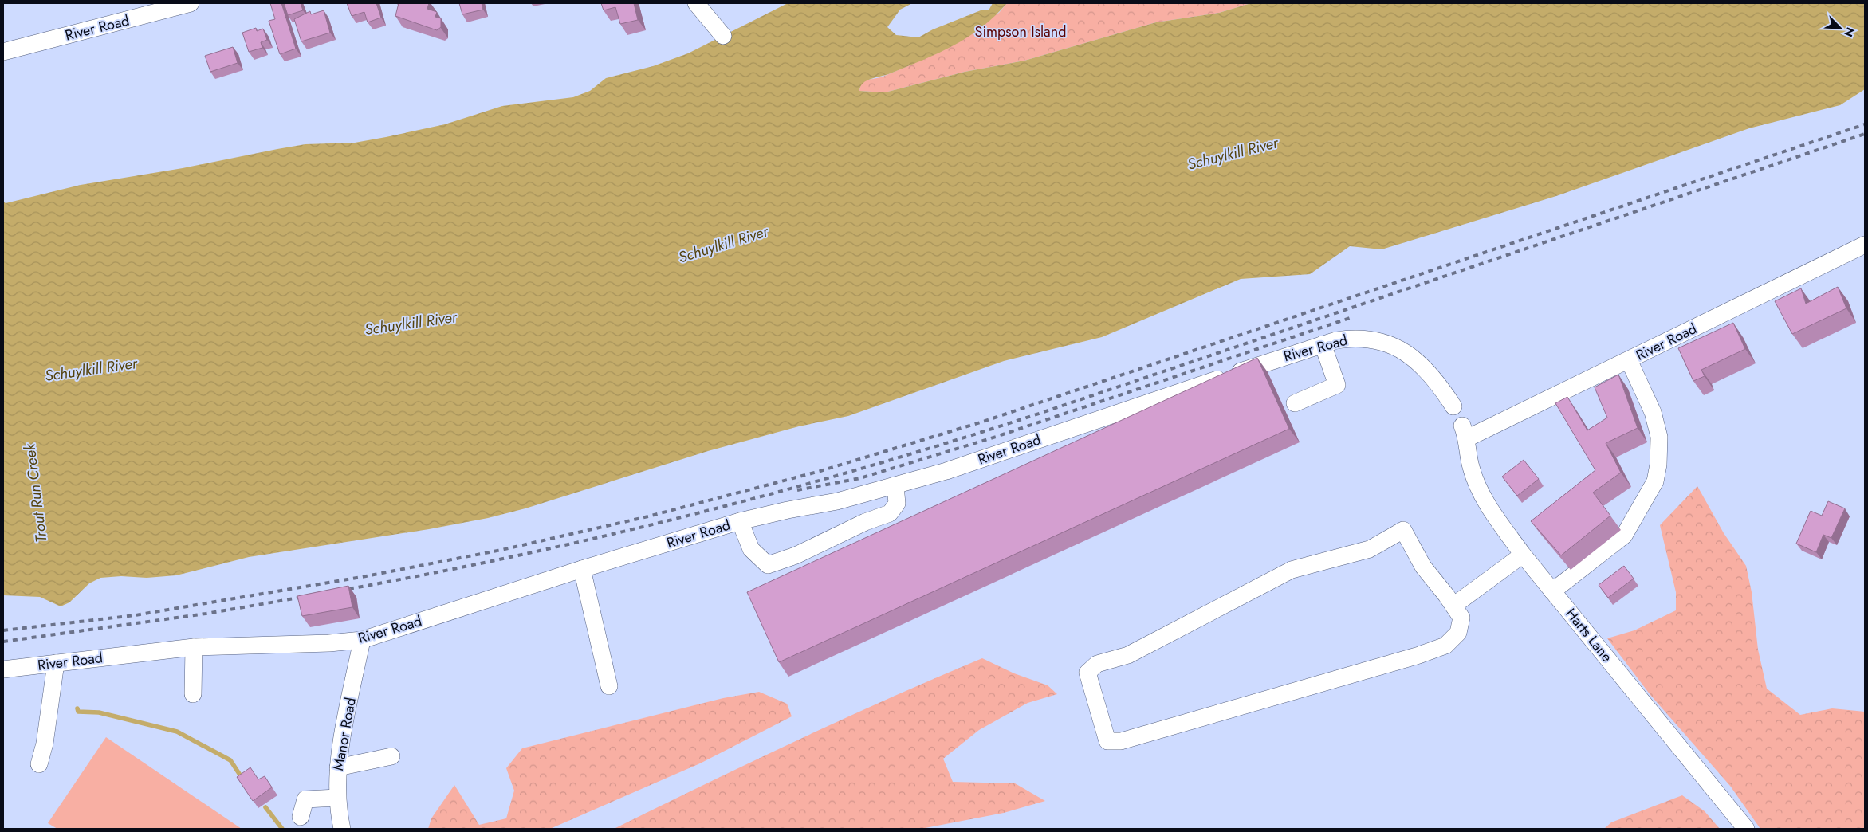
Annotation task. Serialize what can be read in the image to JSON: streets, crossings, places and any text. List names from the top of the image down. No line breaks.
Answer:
{"streets":{"street":["River Road","Harts Lane","Manor Road"]},"crossings":[["River Road","Harts Lane"],["River Road","Manor Road"]],"water":["Schuylkill River","Trout Run Creek"],"parks":["Simpson Island"],"north":"bottom right"}
